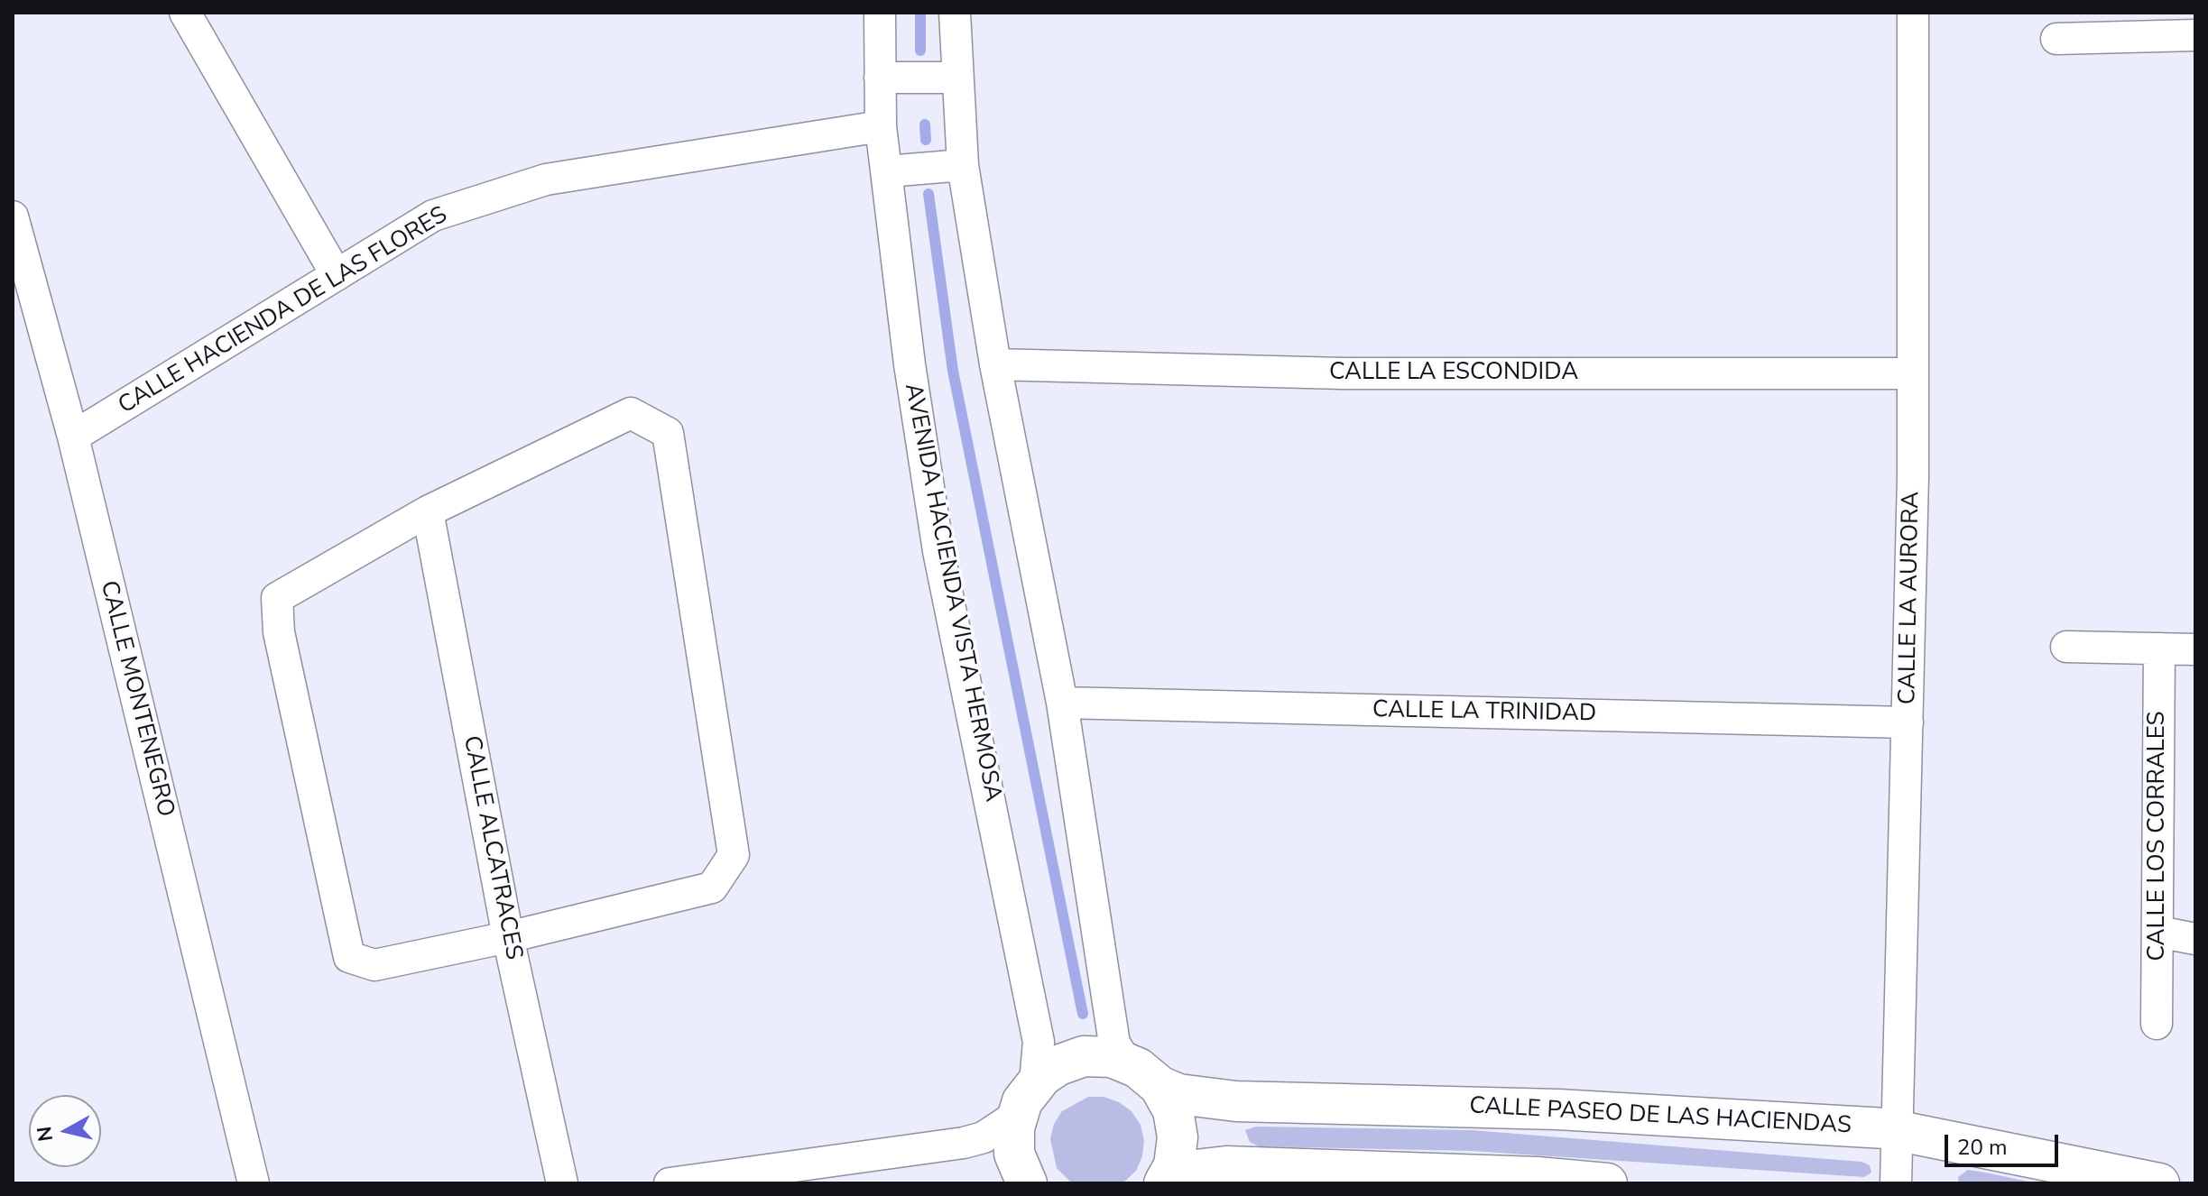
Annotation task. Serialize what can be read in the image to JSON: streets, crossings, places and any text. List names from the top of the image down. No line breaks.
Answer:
{"streets":{"street":["CALLE HACIENDA DE LAS FLORES","CALLE LA ESCONDIDA","AVENIDA HACIENDA VISTA HERMOSA","CALLE LA AURORA","CALLE MONTENEGRO","CALLE LA TRINIDAD","CALLE LOS CORRALES","CALLE ALCATRACES","CALLE PASEO DE LAS HACIENDAS"]},"crossings":[["CALLE HACIENDA DE LAS FLORES","AVENIDA HACIENDA VISTA HERMOSA"],["CALLE HACIENDA DE LAS FLORES","CALLE MONTENEGRO"],["CALLE LA ESCONDIDA","CALLE LA AURORA"],["CALLE LA AURORA","CALLE LA TRINIDAD"],["CALLE LA AURORA","CALLE PASEO DE LAS HACIENDAS"]],"scale_bar":"20 m","north":"left"}
